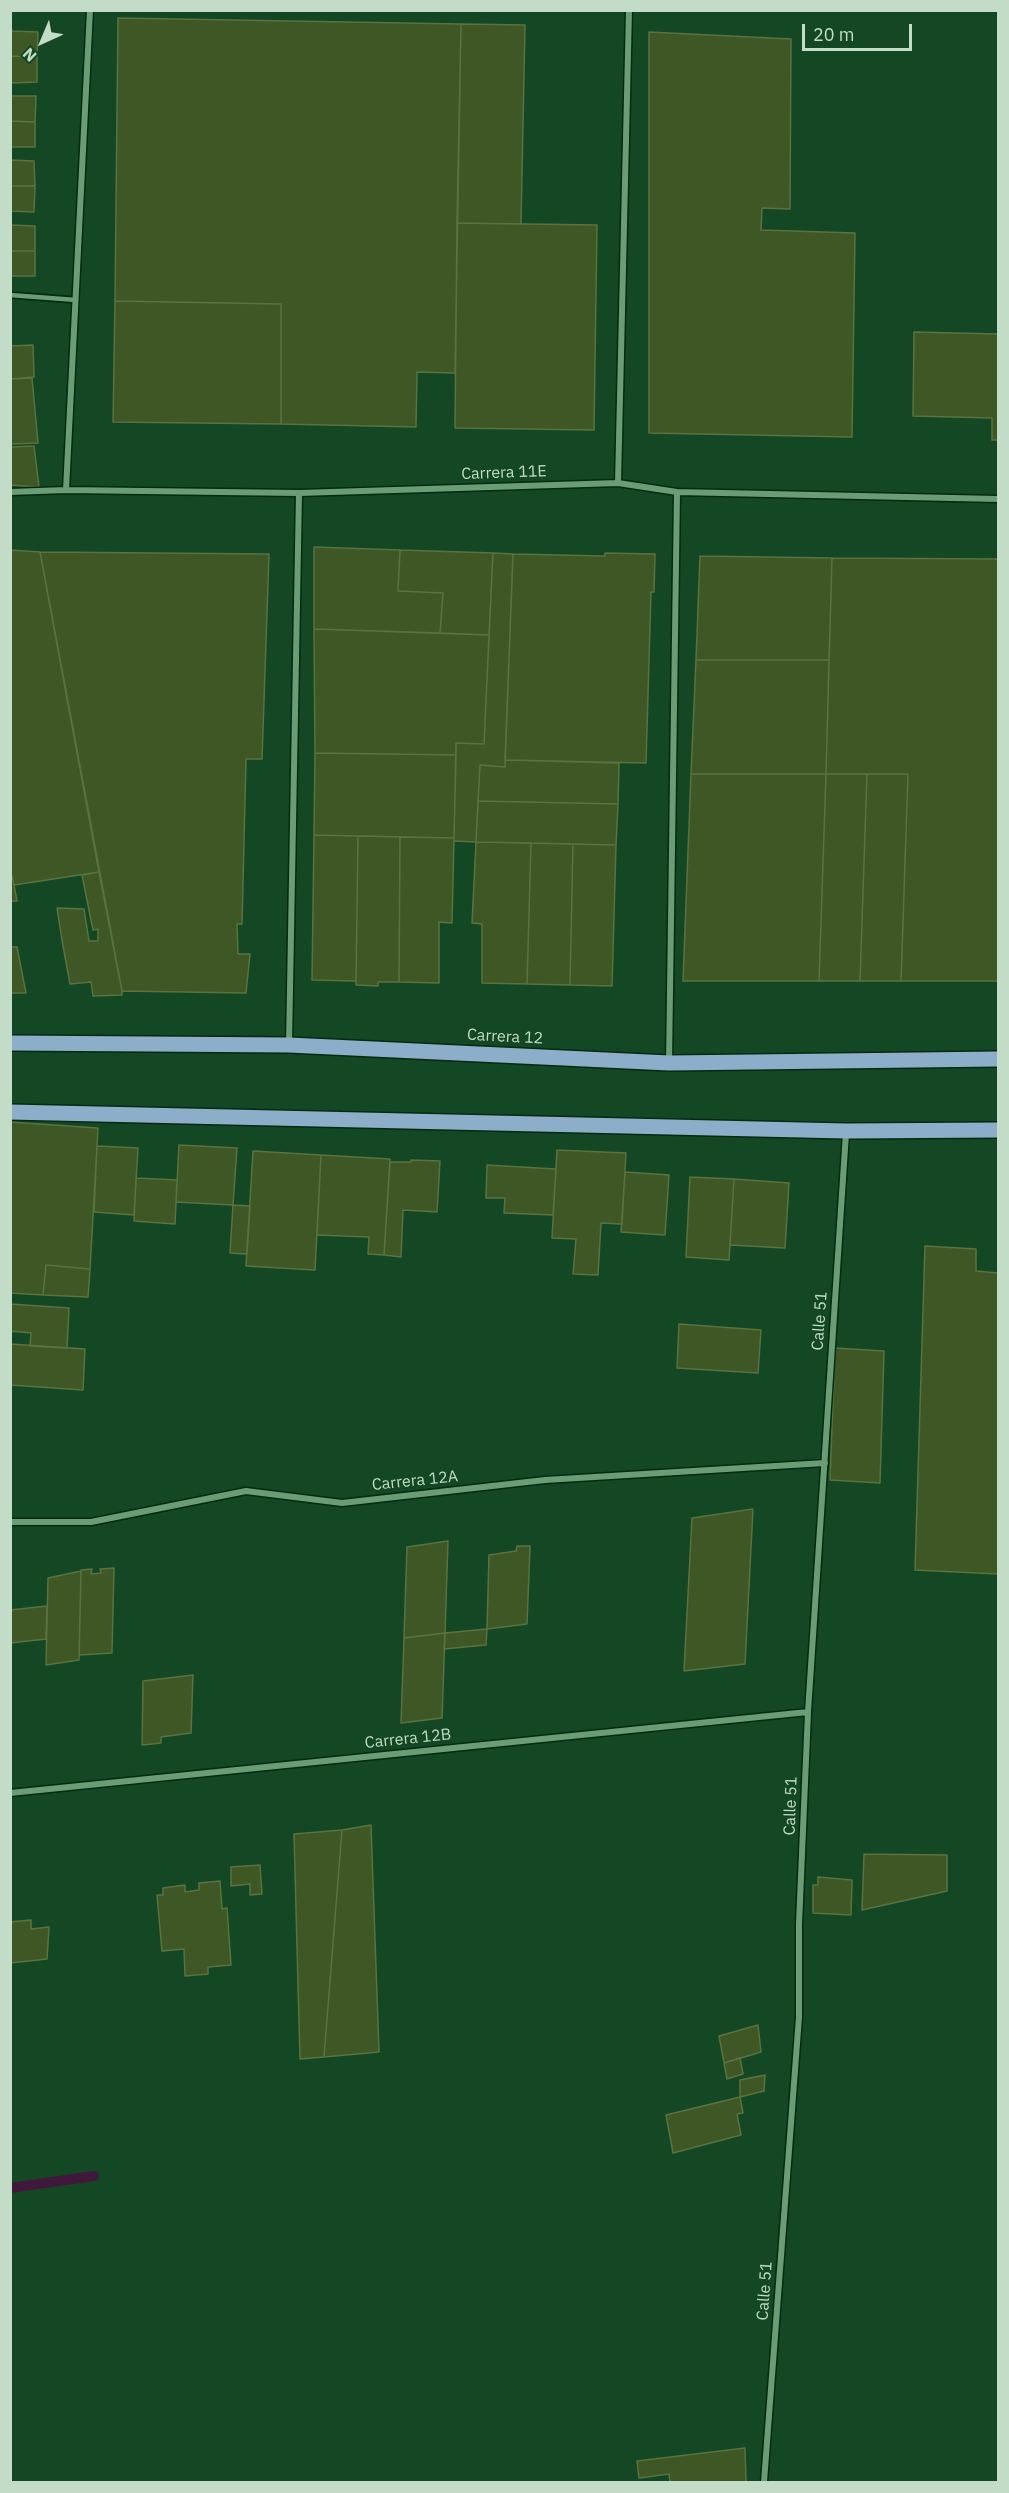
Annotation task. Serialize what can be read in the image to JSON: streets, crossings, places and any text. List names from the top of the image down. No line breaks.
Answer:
{"streets":{"main road":["Carrera 12"],"street":["Carrera 11E","Calle 51","Carrera 12A","Carrera 12B"]},"crossings":[["Calle 51","Carrera 12A"],["Calle 51","Carrera 12B"]],"scale_bar":"20 m","north":"bottom left"}
